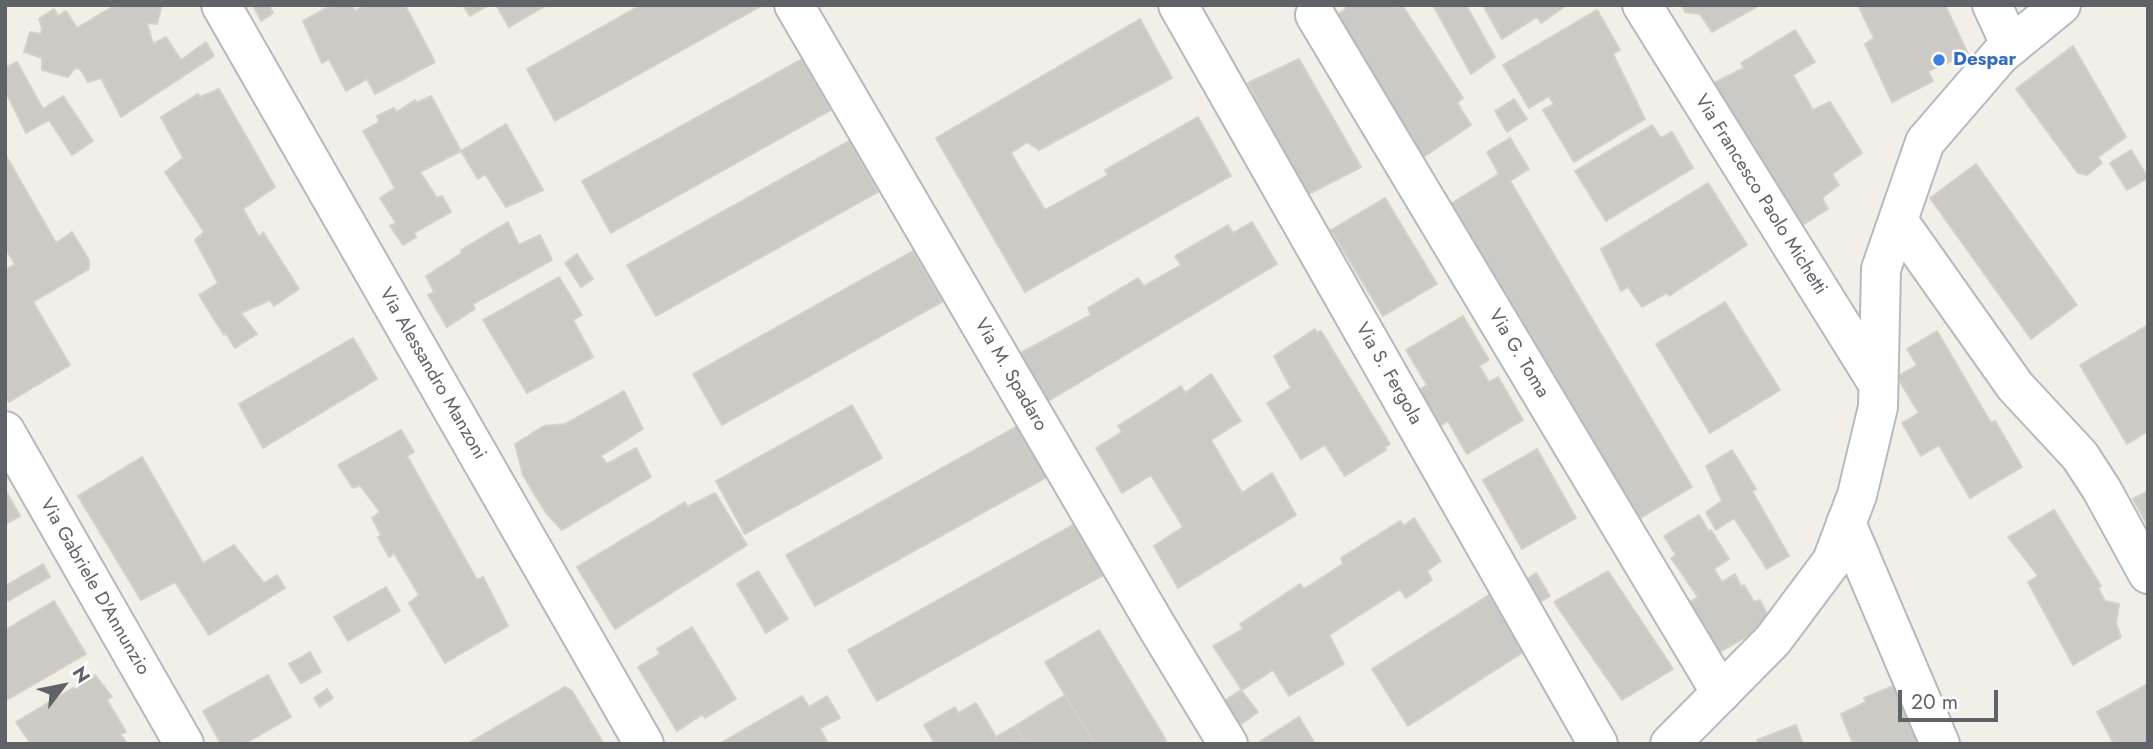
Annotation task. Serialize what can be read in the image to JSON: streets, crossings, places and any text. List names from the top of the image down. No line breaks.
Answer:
{"streets":{"street":["Via Francesco Paolo Michetti","Via G. Toma","Via Alessandro Manzoni","Via S. Fergola","Via M. Spadaro","Via Gabriele D'Annunzio"]},"places":["Despar"],"scale_bar":"20 m","north":"top right"}
